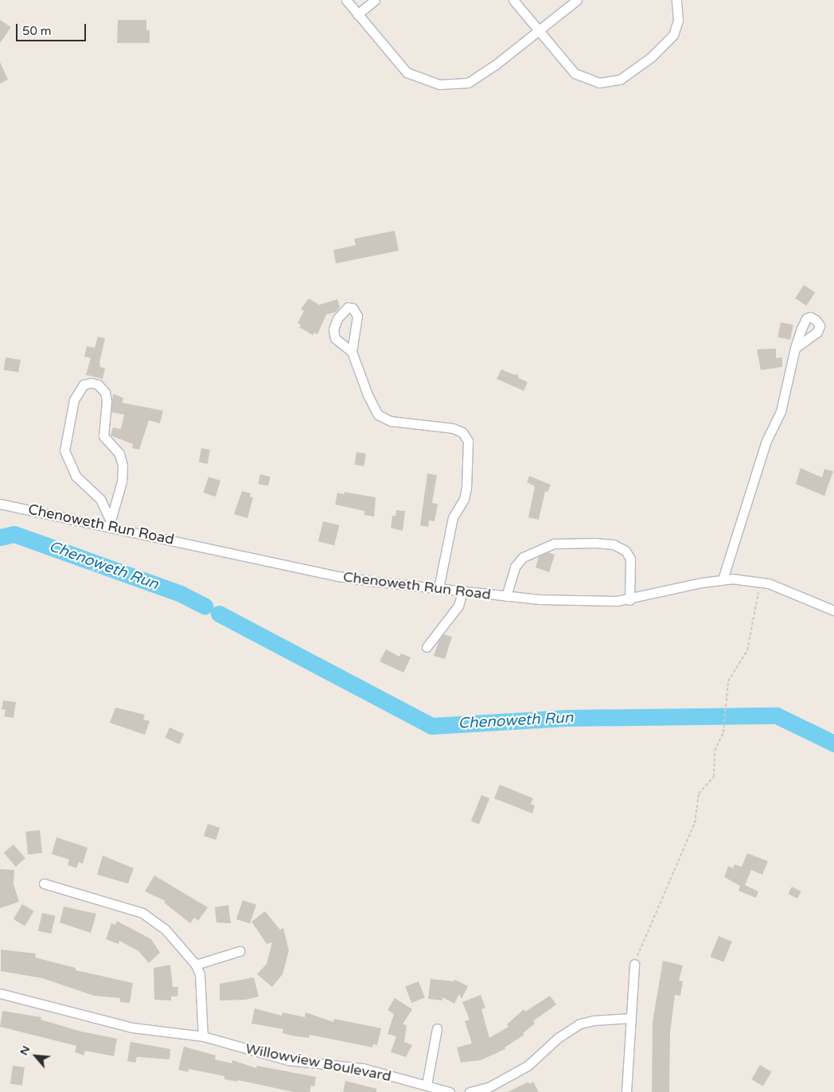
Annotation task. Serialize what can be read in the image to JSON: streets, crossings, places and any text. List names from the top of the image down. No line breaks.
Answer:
{"streets":{"street":["Chenoweth Run Road","Willowview Boulevard"]},"water":["Chenoweth Run"],"scale_bar":"50 m","north":"top left"}
